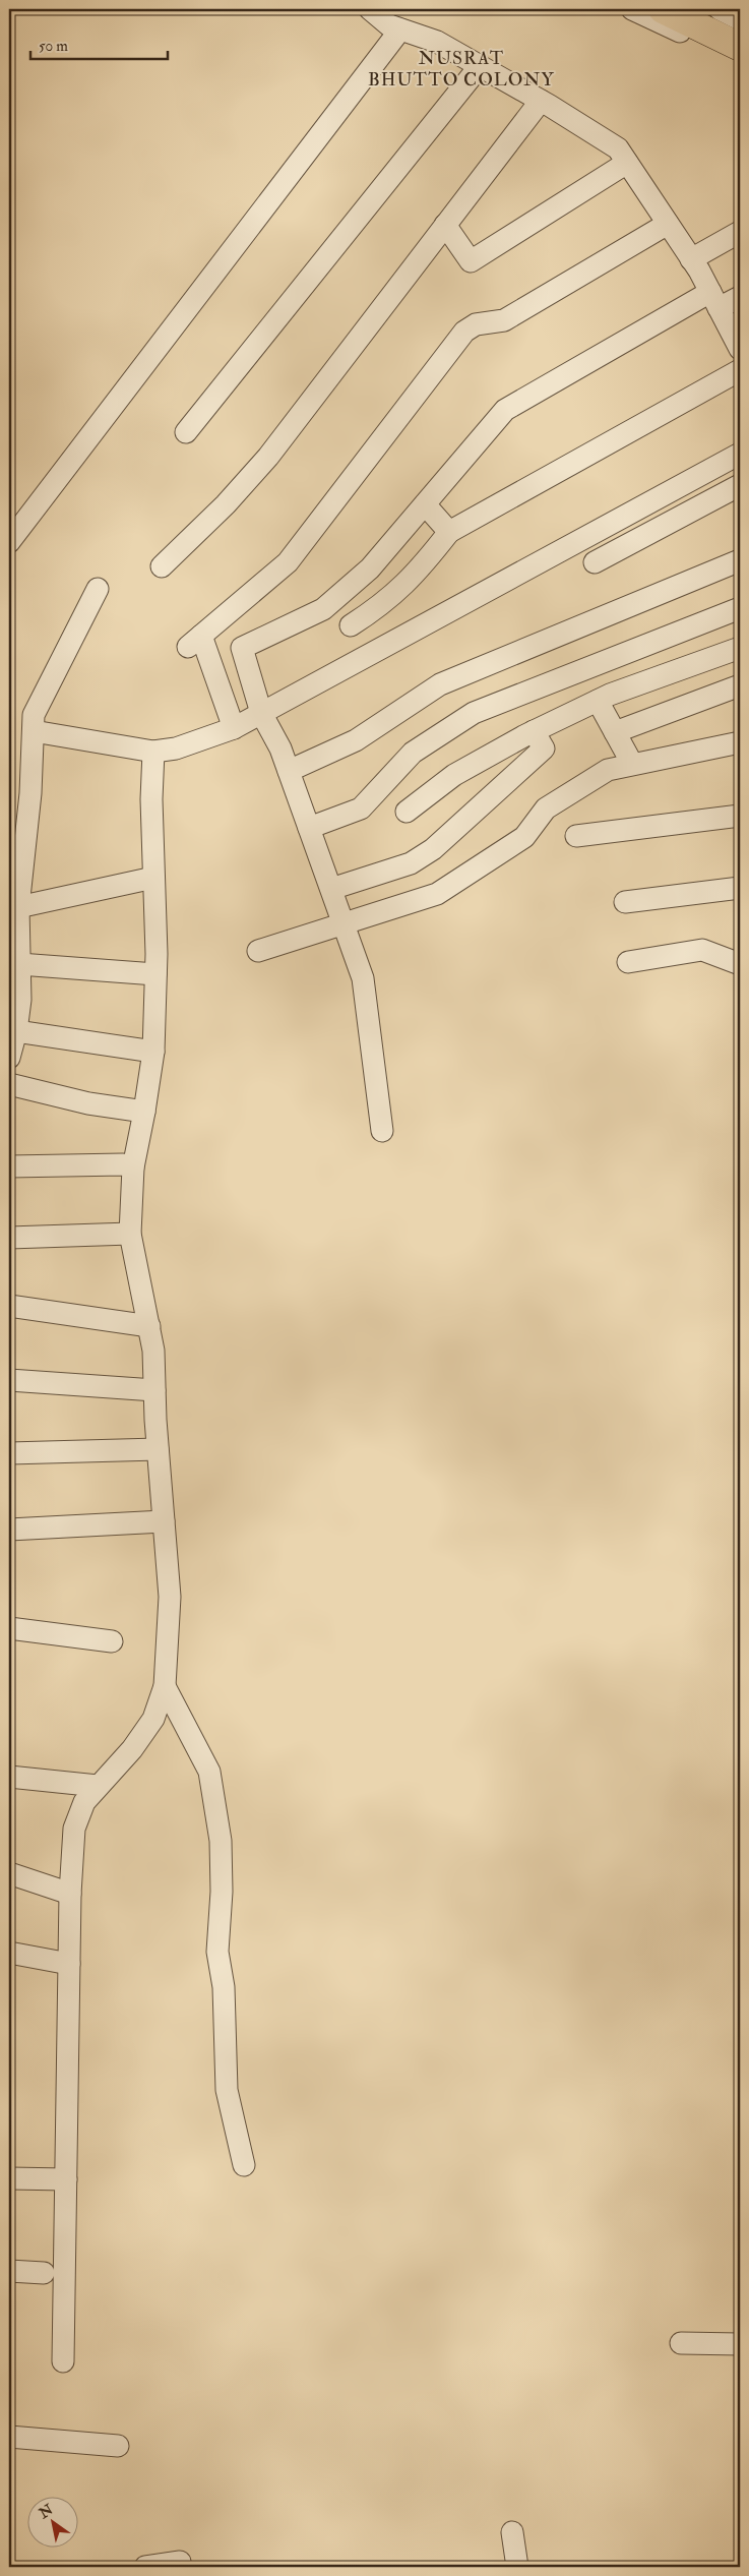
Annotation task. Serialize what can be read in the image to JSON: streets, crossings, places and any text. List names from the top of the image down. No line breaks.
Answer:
{"districts":["NUSRAT BHUTTO COLONY"],"scale_bar":"50 m","north":"top left"}
